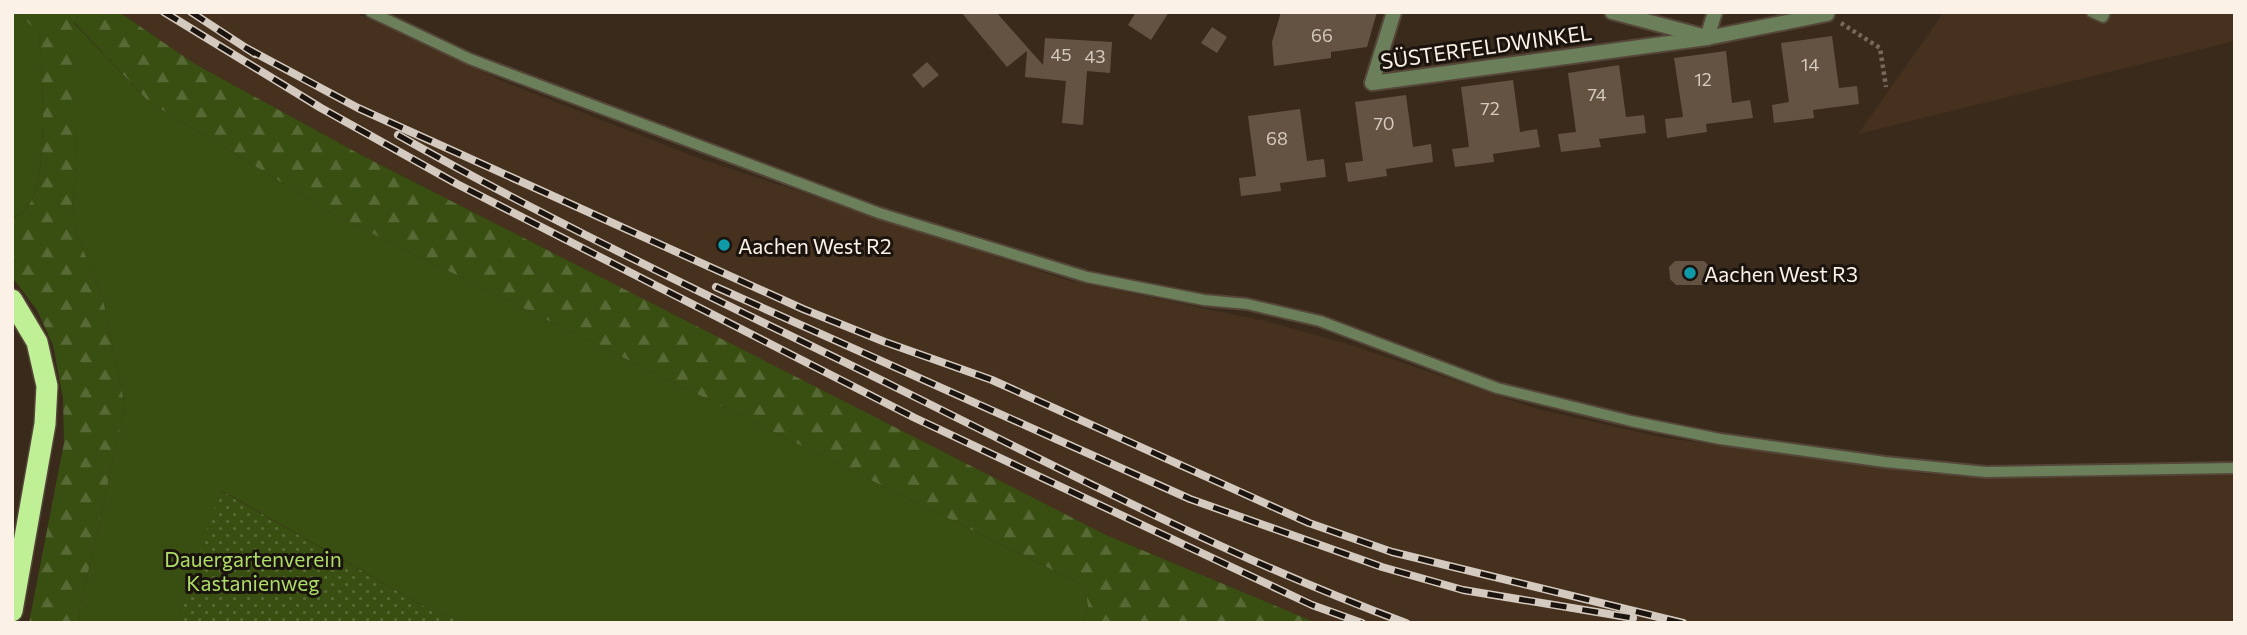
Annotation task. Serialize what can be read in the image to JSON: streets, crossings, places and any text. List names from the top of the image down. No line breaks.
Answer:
{"streets":{"street":["SÜSTERFELDWINKEL"]},"parks":["Dauergartenverein Kastanienweg"],"places":["Aachen West R2","Aachen West R3"],"house_numbers":["66","45","43","14","12","74","72","70","68"]}
